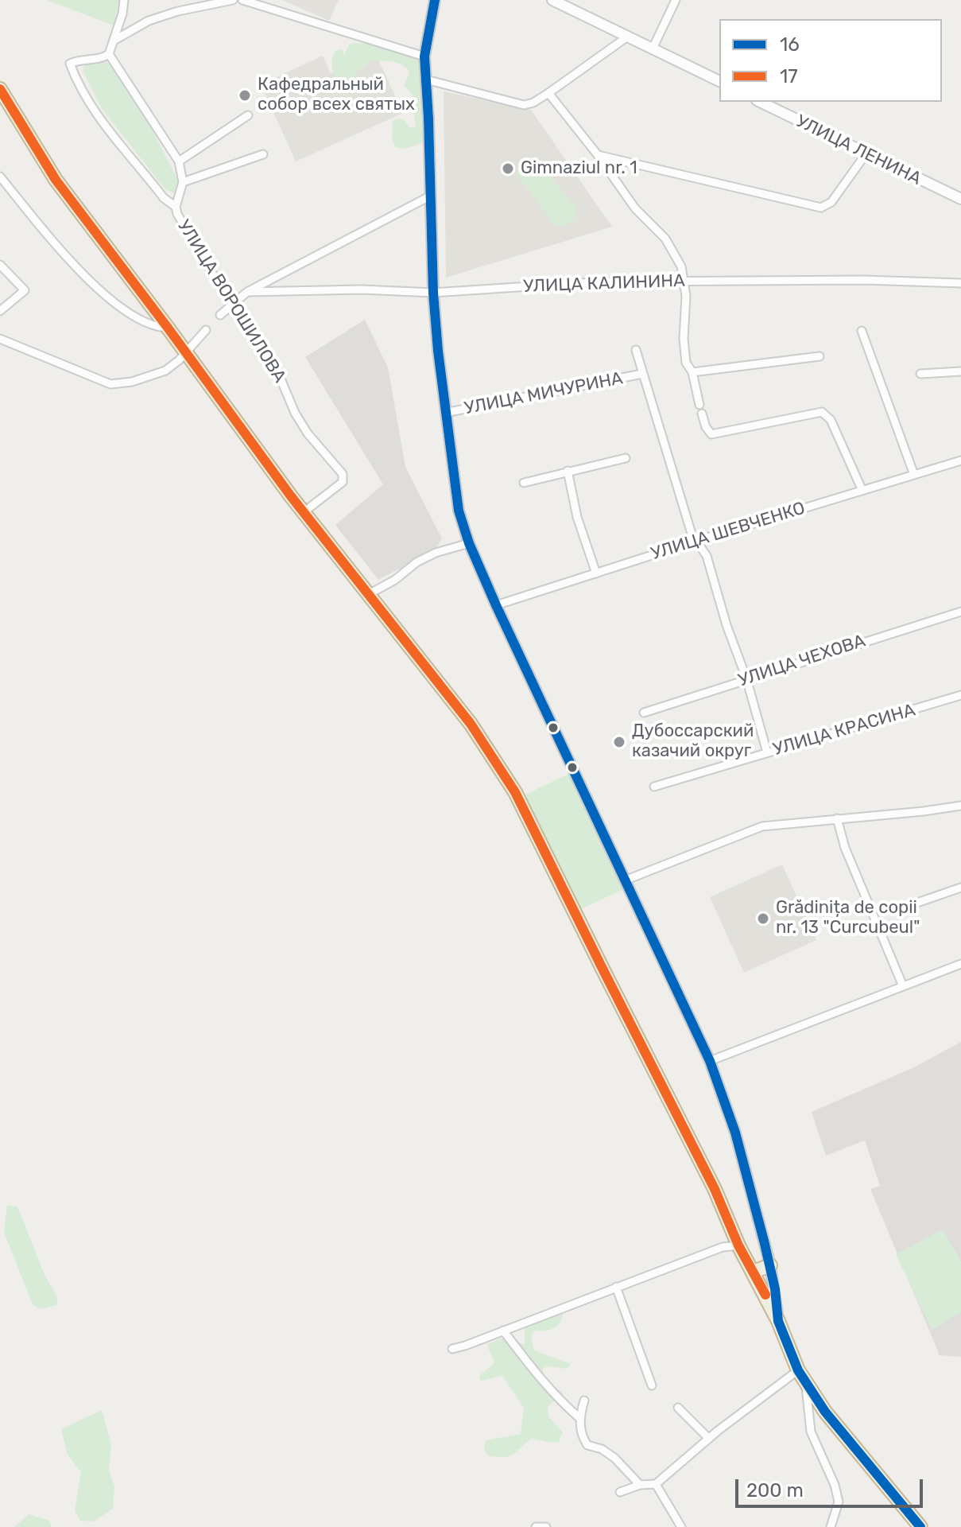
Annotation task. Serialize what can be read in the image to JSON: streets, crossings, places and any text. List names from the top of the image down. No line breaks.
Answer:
{"streets":{"street":["УЛИЦА ЛЕНИНА","УЛИЦА КАЛИНИНА","УЛИЦА ВОРОШИЛОВА","УЛИЦА МИЧУРИНА","УЛИЦА ШЕВЧЕНКО","УЛИЦА ЧЕХОВА","УЛИЦА КРАСИНА"]},"places":["Кафедральный собор всех святых","Gimnaziul nr. 1","Дубоссарский казачий округ","Grădinița de copii nr. 13 \"Curcubeul\""],"lines":["transit line 16","transit line 17"],"legend":["16","17"],"scale_bar":"200 m"}
